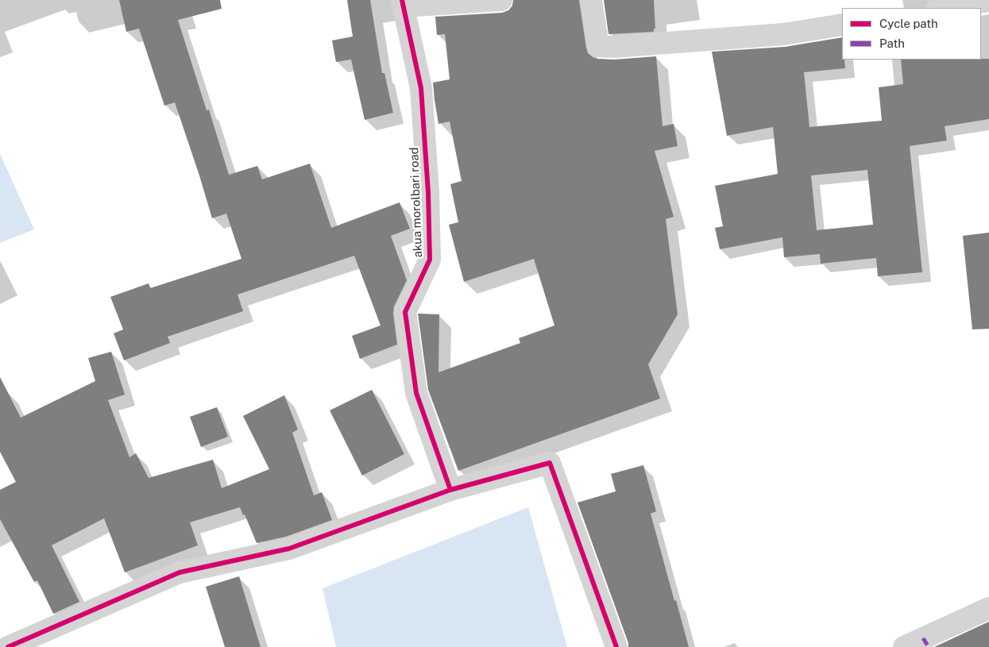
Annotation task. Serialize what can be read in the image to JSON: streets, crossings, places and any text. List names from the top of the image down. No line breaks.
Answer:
{"streets":{"street":["akua morolbari road"]},"legend":["Cycle path","Path"]}
